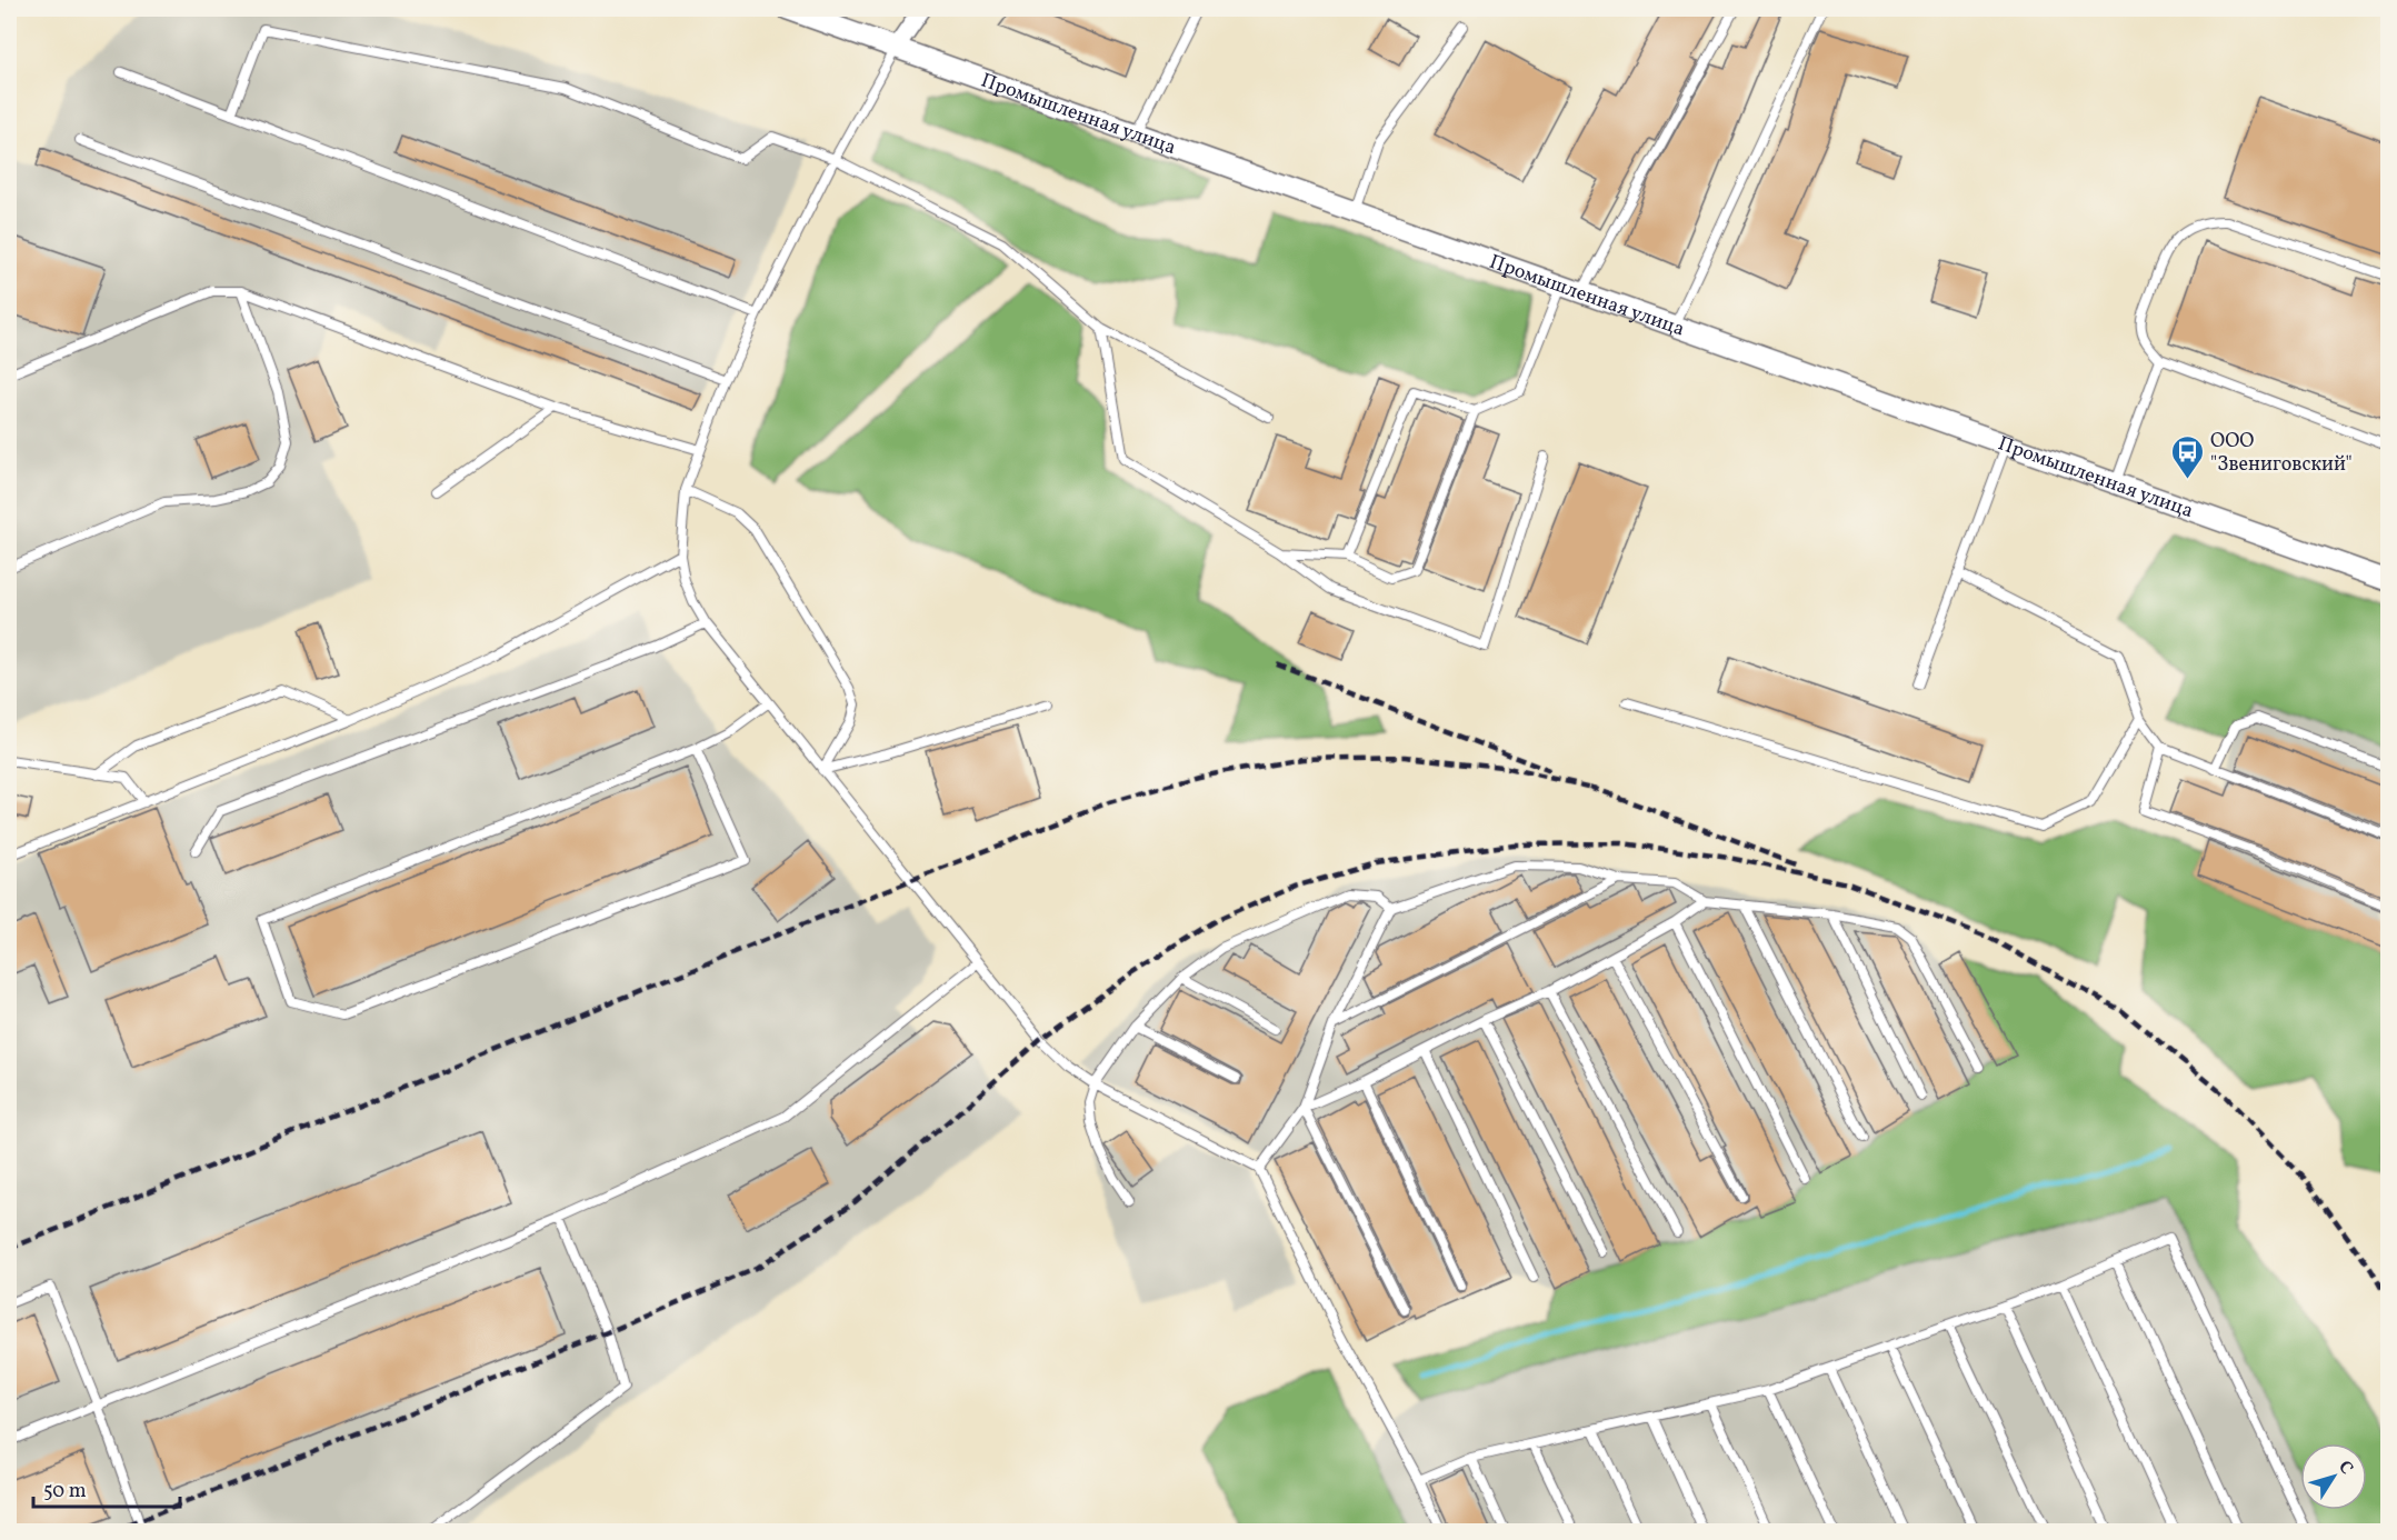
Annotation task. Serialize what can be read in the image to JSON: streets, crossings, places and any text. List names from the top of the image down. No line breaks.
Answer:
{"streets":{"street":["Промышленная улица"]},"places":{"bus stop":["ООО \"Звениговский\""]},"scale_bar":"50 m","north":"top right"}
